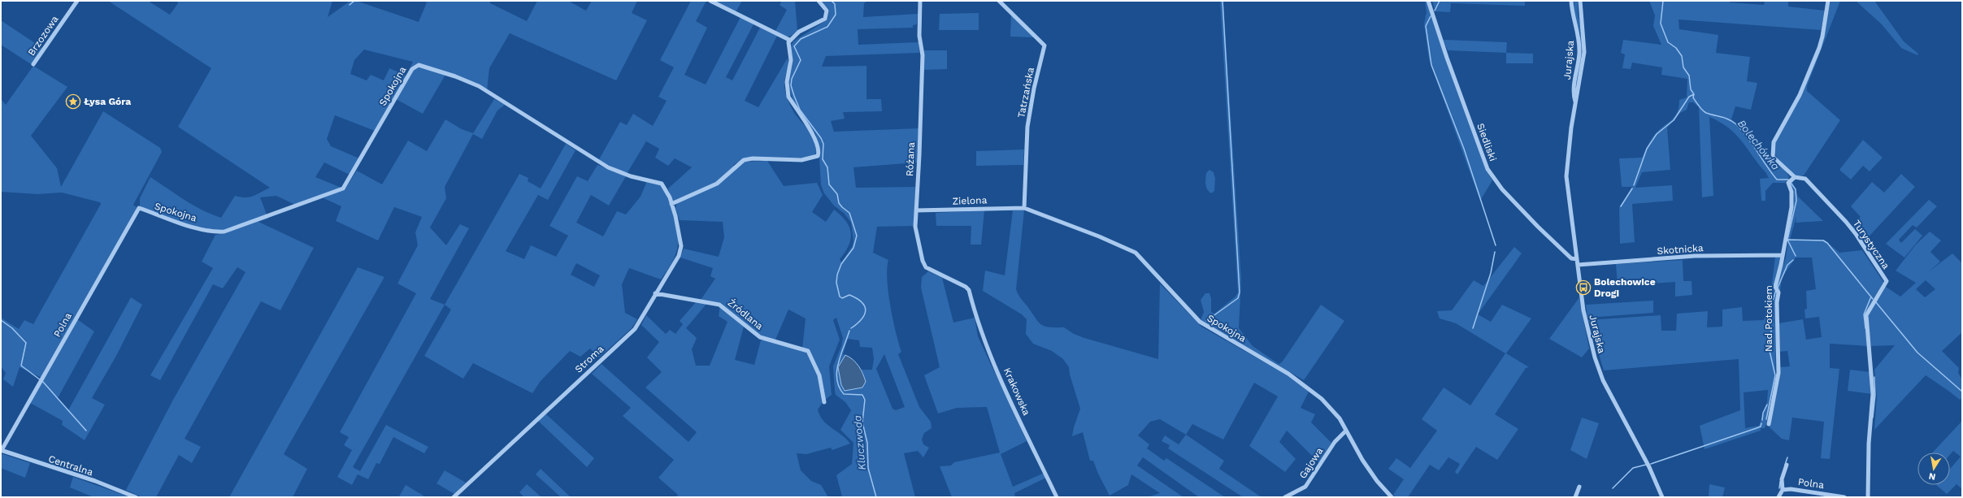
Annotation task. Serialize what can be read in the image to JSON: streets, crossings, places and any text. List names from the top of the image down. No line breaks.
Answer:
{"streets":{"street":["Brzozowa","Jurajska","Spokojna","Tatrzańska","Siedliski","Różana","Zielona","Turystyczna","Skotnicka","Źródlana","Nad Potokiem","Polna","Stroma","Krakowska","Gajowa","Centralna"]},"crossings":[["Jurajska","Siedliski"],["Jurajska","Skotnicka"],["Spokojna","Tatrzańska"],["Spokojna","Zielona"],["Spokojna","Polna"],["Spokojna","Stroma"],["Spokojna","Gajowa"],["Tatrzańska","Zielona"],["Różana","Zielona"],["Różana","Krakowska"],["Turystyczna","Nad Potokiem"],["Skotnicka","Nad Potokiem"],["Źródlana","Stroma"],["Polna","Centralna"]],"water":["Bolechówka","Kluczwoda"],"places":{"place":["Łysa Góra"],"bus stop":["Bolechowice Drogi"]},"north":"bottom"}
